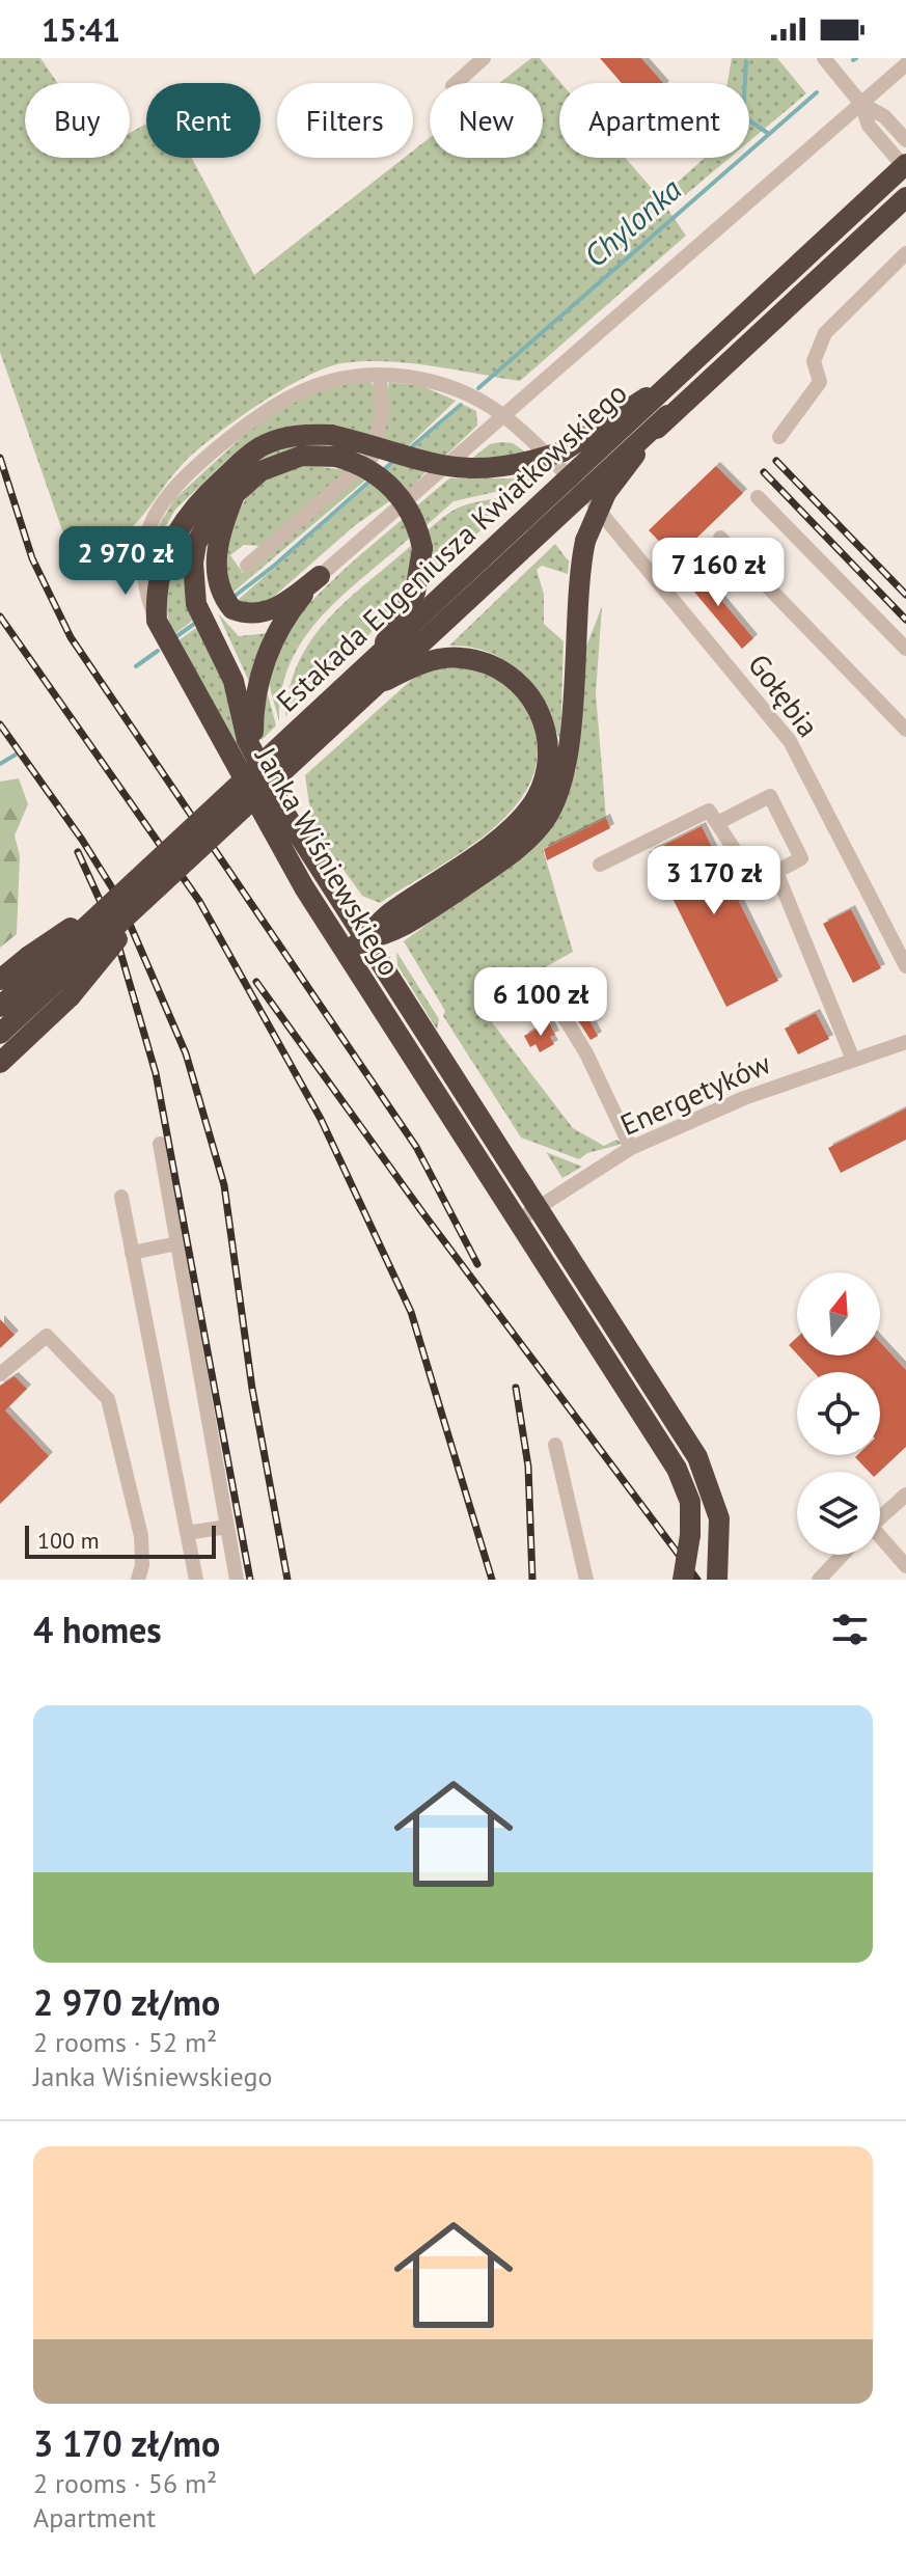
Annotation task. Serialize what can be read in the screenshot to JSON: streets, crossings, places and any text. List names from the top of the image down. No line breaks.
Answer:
{"streets":{"highway":["Estakada Eugeniusza Kwiatkowskiego","Janka Wiśniewskiego"],"street":["Gołębia","Energetyków"]},"crossings":[["Gołębia","Janka Wiśniewskiego"],["Janka Wiśniewskiego","Energetyków"]],"water":["Chylonka"],"scale_bar":"100 m","north":"top","page":{"status":"15:41","chip":["Buy","Rent","Filters","New","Apartment"],"price":["2 970 zł","7 160 zł","3 170 zł","6 100 zł"],"scale":"100 m","heading":"4 homes","list":[{"name":"2 970 zł/mo","note":"2 rooms · 52 m² · Janka Wiśniewskiego"},{"name":"3 170 zł/mo","note":"2 rooms · 56 m² · Apartment"}]}}
